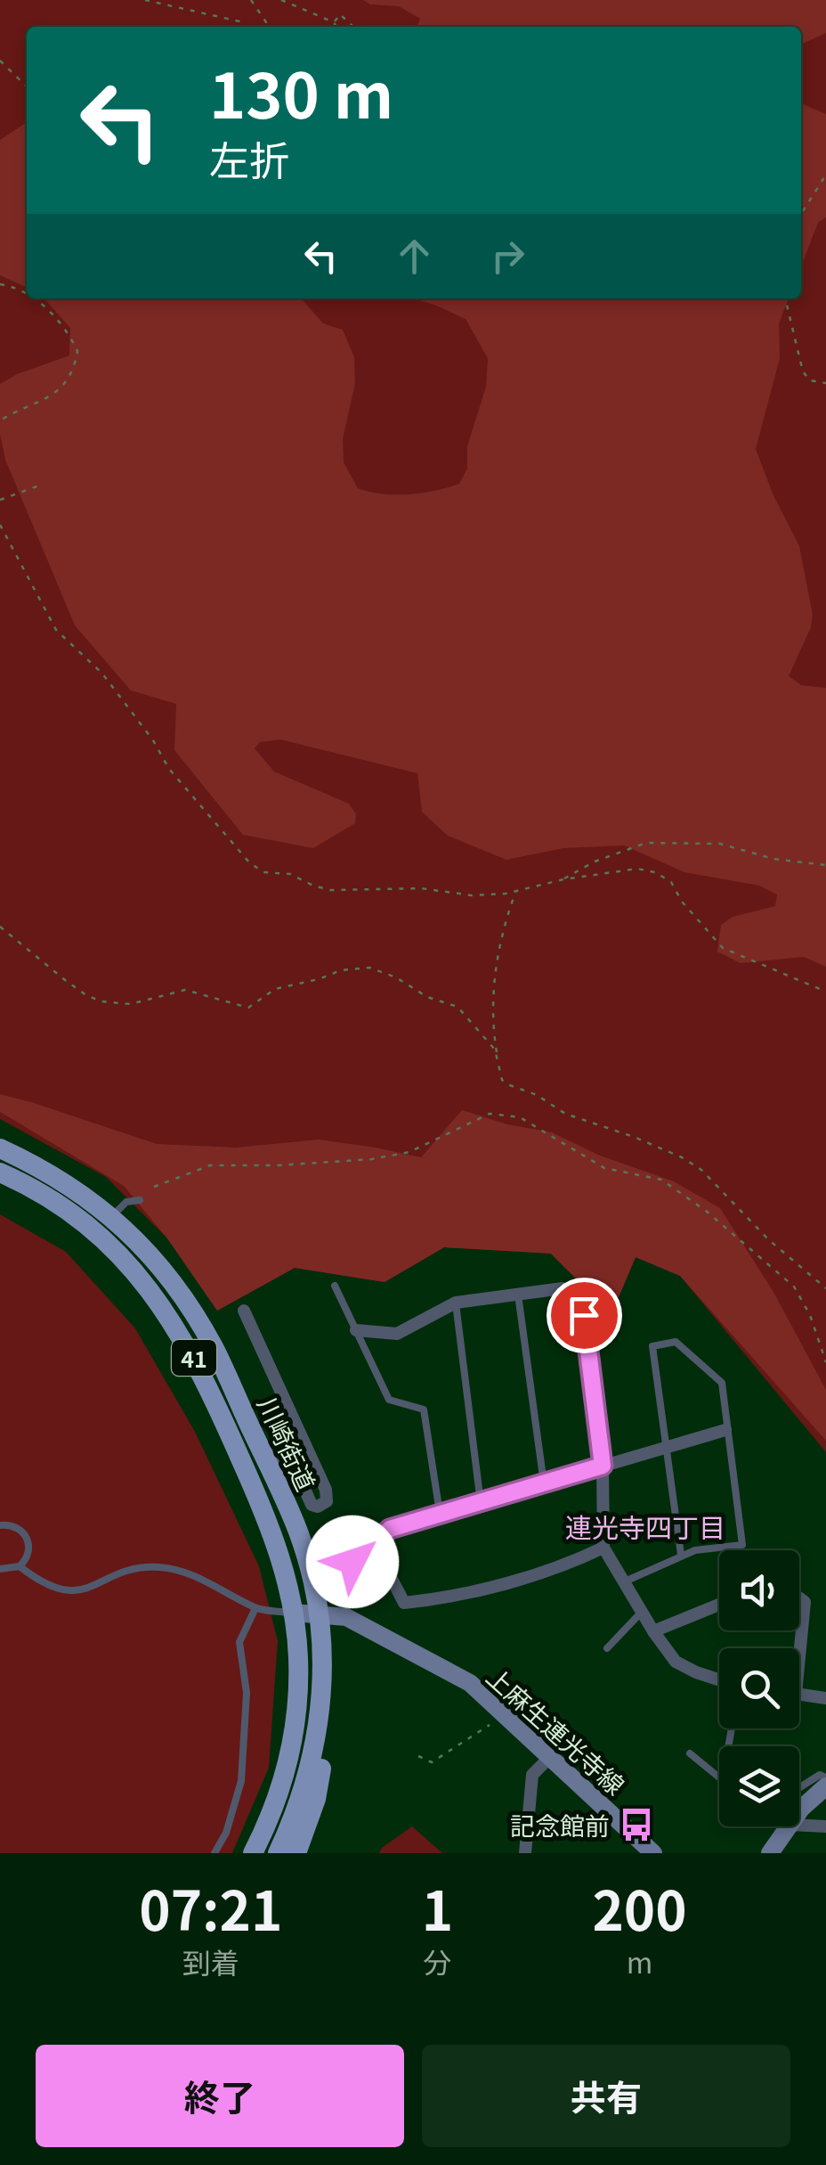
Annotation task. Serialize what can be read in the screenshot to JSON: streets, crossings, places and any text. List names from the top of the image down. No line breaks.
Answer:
{"streets":{"main road":["41","川崎街道","上麻生連光寺線"]},"crossings":[["41","川崎街道"],["川崎街道","上麻生連光寺線"]],"districts":["連光寺四丁目"],"places":{"bus stop":["記念館前"]},"page":{"turn":["130 m","左折"],"eta":["07:21","到着","1","分","200","m"],"buttons":["終了","共有"]}}
